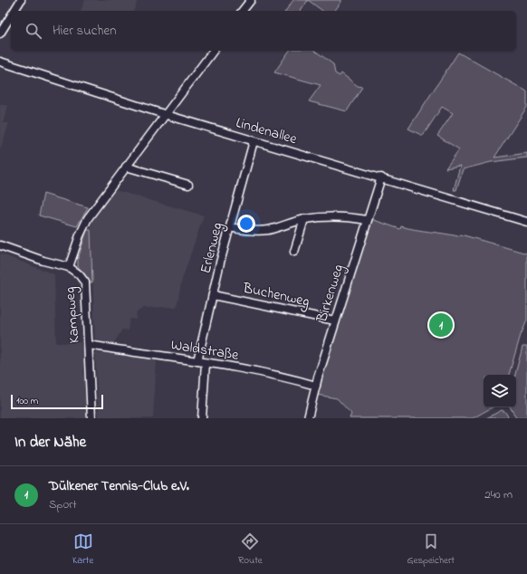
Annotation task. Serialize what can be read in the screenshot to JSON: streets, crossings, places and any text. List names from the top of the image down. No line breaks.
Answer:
{"streets":{"street":["Lindenallee","Erlenweg","Birkenweg","Buchenweg","Kampweg","Waldstraße"]},"crossings":[["Lindenallee","Erlenweg"],["Lindenallee","Birkenweg"],["Lindenallee","Kampweg"],["Erlenweg","Buchenweg"],["Erlenweg","Waldstraße"],["Birkenweg","Buchenweg"],["Birkenweg","Waldstraße"],["Kampweg","Waldstraße"]],"scale_bar":"100 m","page":{"search":"Hier suchen","pins":"1","scale":"100 m","heading":"In der Nähe","list":[{"mark":"1","name":"Dülkener Tennis-Club e.V.","note":"Sport","value":"240 m"}],"nav":["Karte","Route","Gespeichert"]}}
